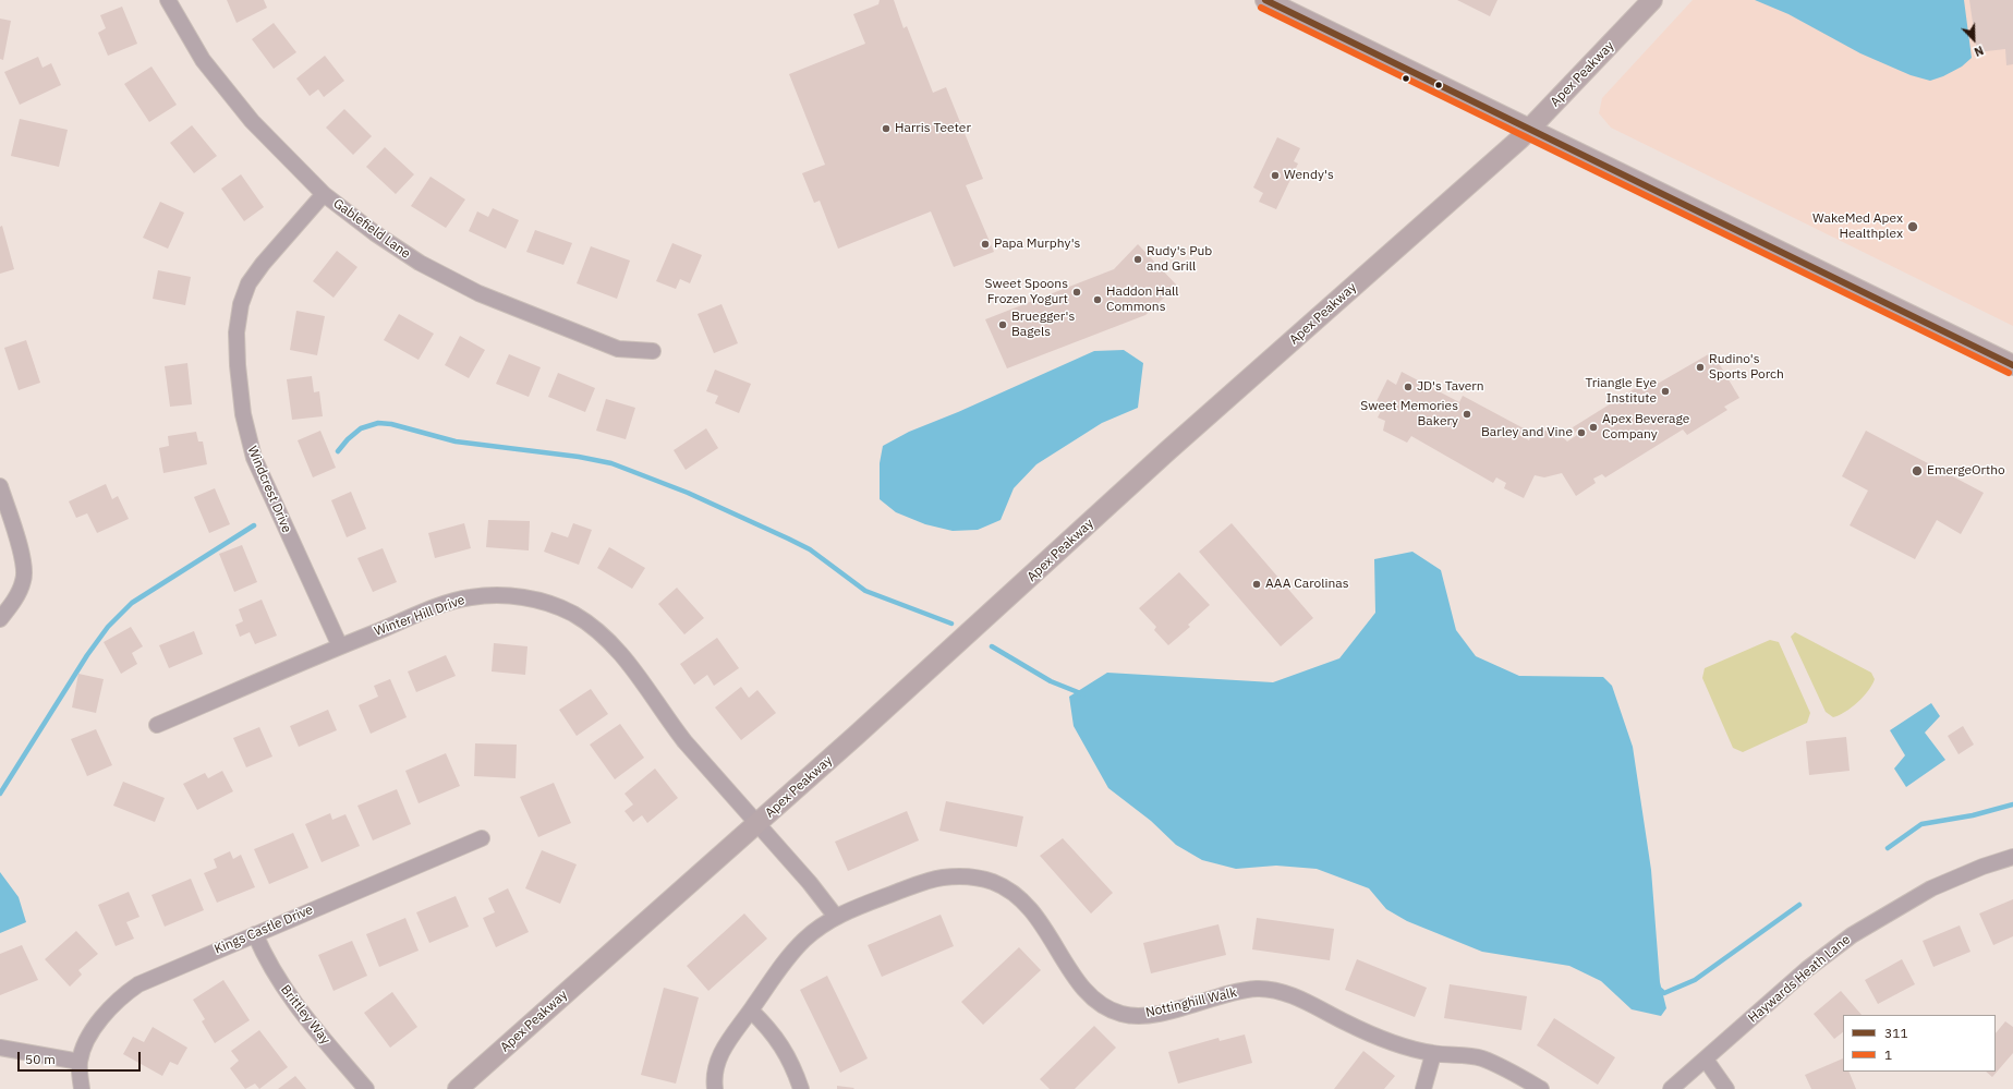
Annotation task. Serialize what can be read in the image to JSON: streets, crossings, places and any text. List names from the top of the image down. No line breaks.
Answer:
{"streets":{"main road":["Apex Peakway"],"street":["Gablefield Lane","Windcrest Drive","Winter Hill Drive","Kings Castle Drive","Haywards Heath Lane","Nottinghill Walk","Brittley Way"]},"crossings":[["Apex Peakway","Winter Hill Drive"],["Gablefield Lane","Windcrest Drive"],["Windcrest Drive","Winter Hill Drive"],["Winter Hill Drive","Nottinghill Walk"],["Kings Castle Drive","Brittley Way"]],"places":["Harris Teeter","Wendy's","WakeMed Apex Healthplex","Papa Murphy's","Rudy's Pub and Grill","Sweet Spoons Frozen Yogurt","Haddon Hall Commons","Bruegger's Bagels","Rudino's Sports Porch","JD's Tavern","Triangle Eye Institute","Sweet Memories Bakery","Apex Beverage Company","Barley and Vine","EmergeOrtho","AAA Carolinas"],"lines":["transit line 311","transit line 1"],"legend":["311","1"],"scale_bar":"50 m","north":"bottom right"}
